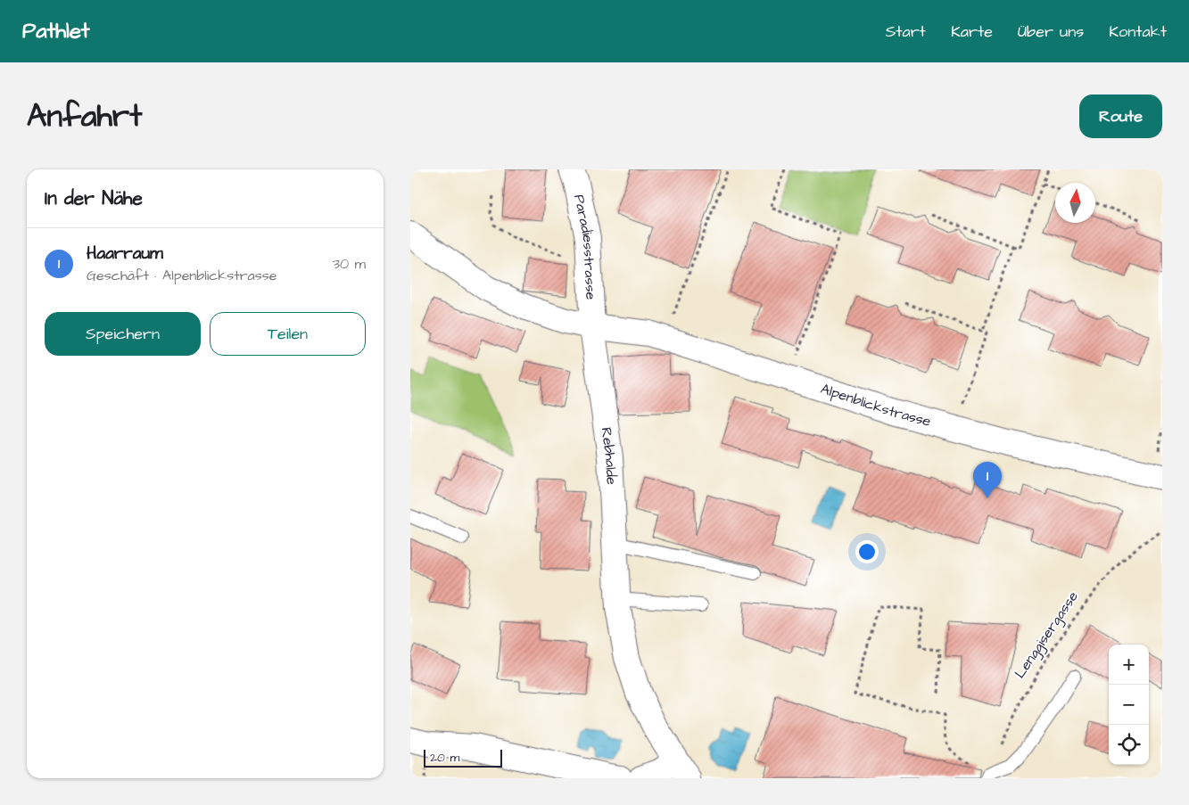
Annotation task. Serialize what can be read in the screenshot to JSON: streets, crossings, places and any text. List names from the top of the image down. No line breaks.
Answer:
{"streets":{"street":["Paradiesstrasse","Alpenblickstrasse","Rebhalde"],"path":["Lenggisergasse"]},"crossings":[["Paradiesstrasse","Alpenblickstrasse"],["Paradiesstrasse","Rebhalde"],["Alpenblickstrasse","Rebhalde"]],"scale_bar":"20 m","north":"top","page":{"header":"Pathlet","nav":["Start","Karte","Über uns","Kontakt"],"title":"Anfahrt","buttons":["Route",["Speichern","Teilen"]],"heading":"In der Nähe","list":[{"mark":"1","name":"Haarraum","note":"Geschäft · Alpenblickstrasse","value":"30 m"}],"pins":"1","map_buttons":["+","−"],"scale":"20 m"}}
